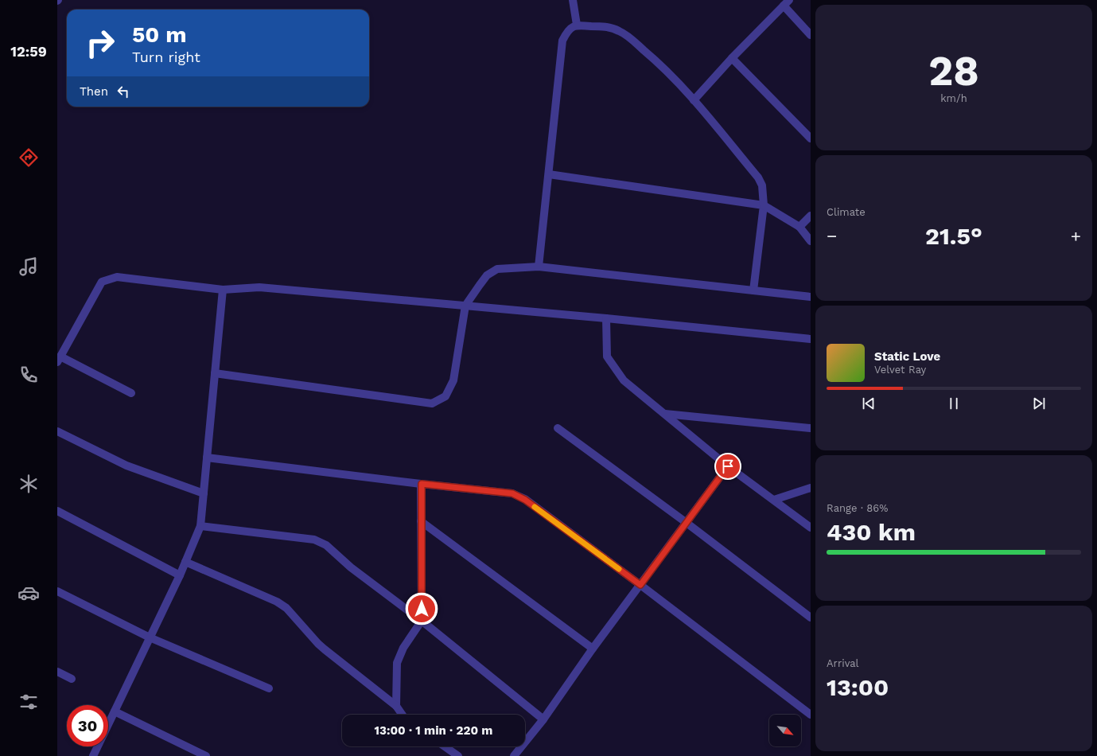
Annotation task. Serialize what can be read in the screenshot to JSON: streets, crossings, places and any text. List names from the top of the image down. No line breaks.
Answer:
{"north":"bottom right","page":{"tabs":"12:59","tile":[["28","km/h"],"Climate",["Range · 86%","430 km"],["Arrival","13:00"]],"turn":["50 m","Turn right"],"then":"Then","heat":["−","21.5°","+"],"song":["Static Love","Velvet Ray"],"limit":"30","trip":"13:00 · 1 min · 220 m"}}
